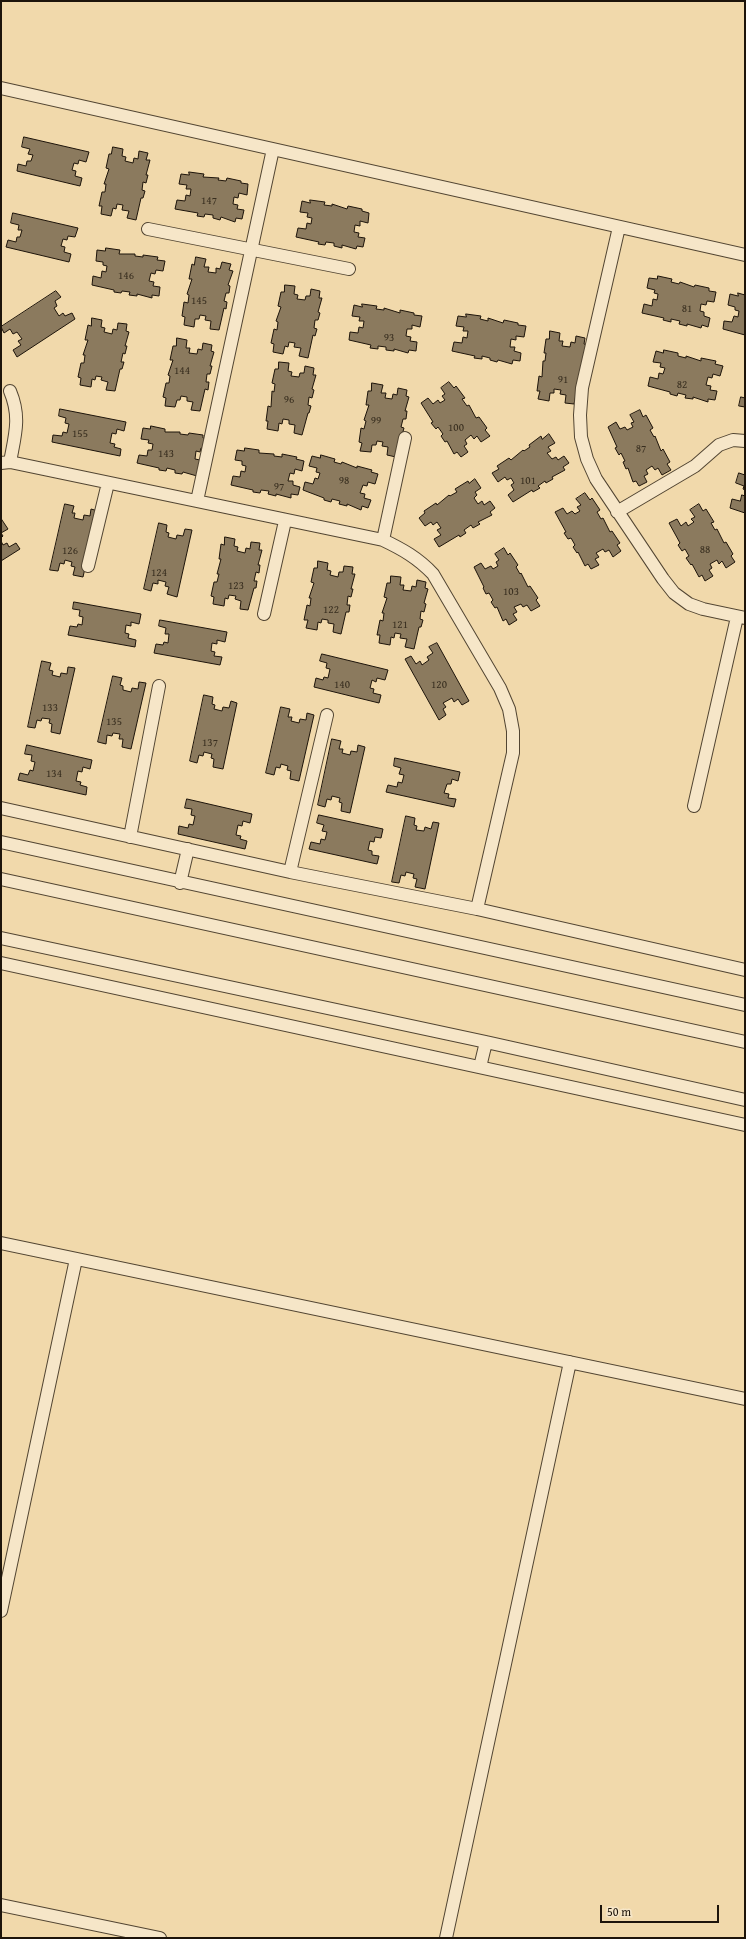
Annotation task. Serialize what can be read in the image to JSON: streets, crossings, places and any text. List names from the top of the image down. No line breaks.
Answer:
{"house_numbers":["147","146","145","81","93","144","91","82","96","99","100","155","87","143","98","101","97","88","126","124","123","103","122","121","140","120","133","135","137","134"],"scale_bar":"50 m"}
